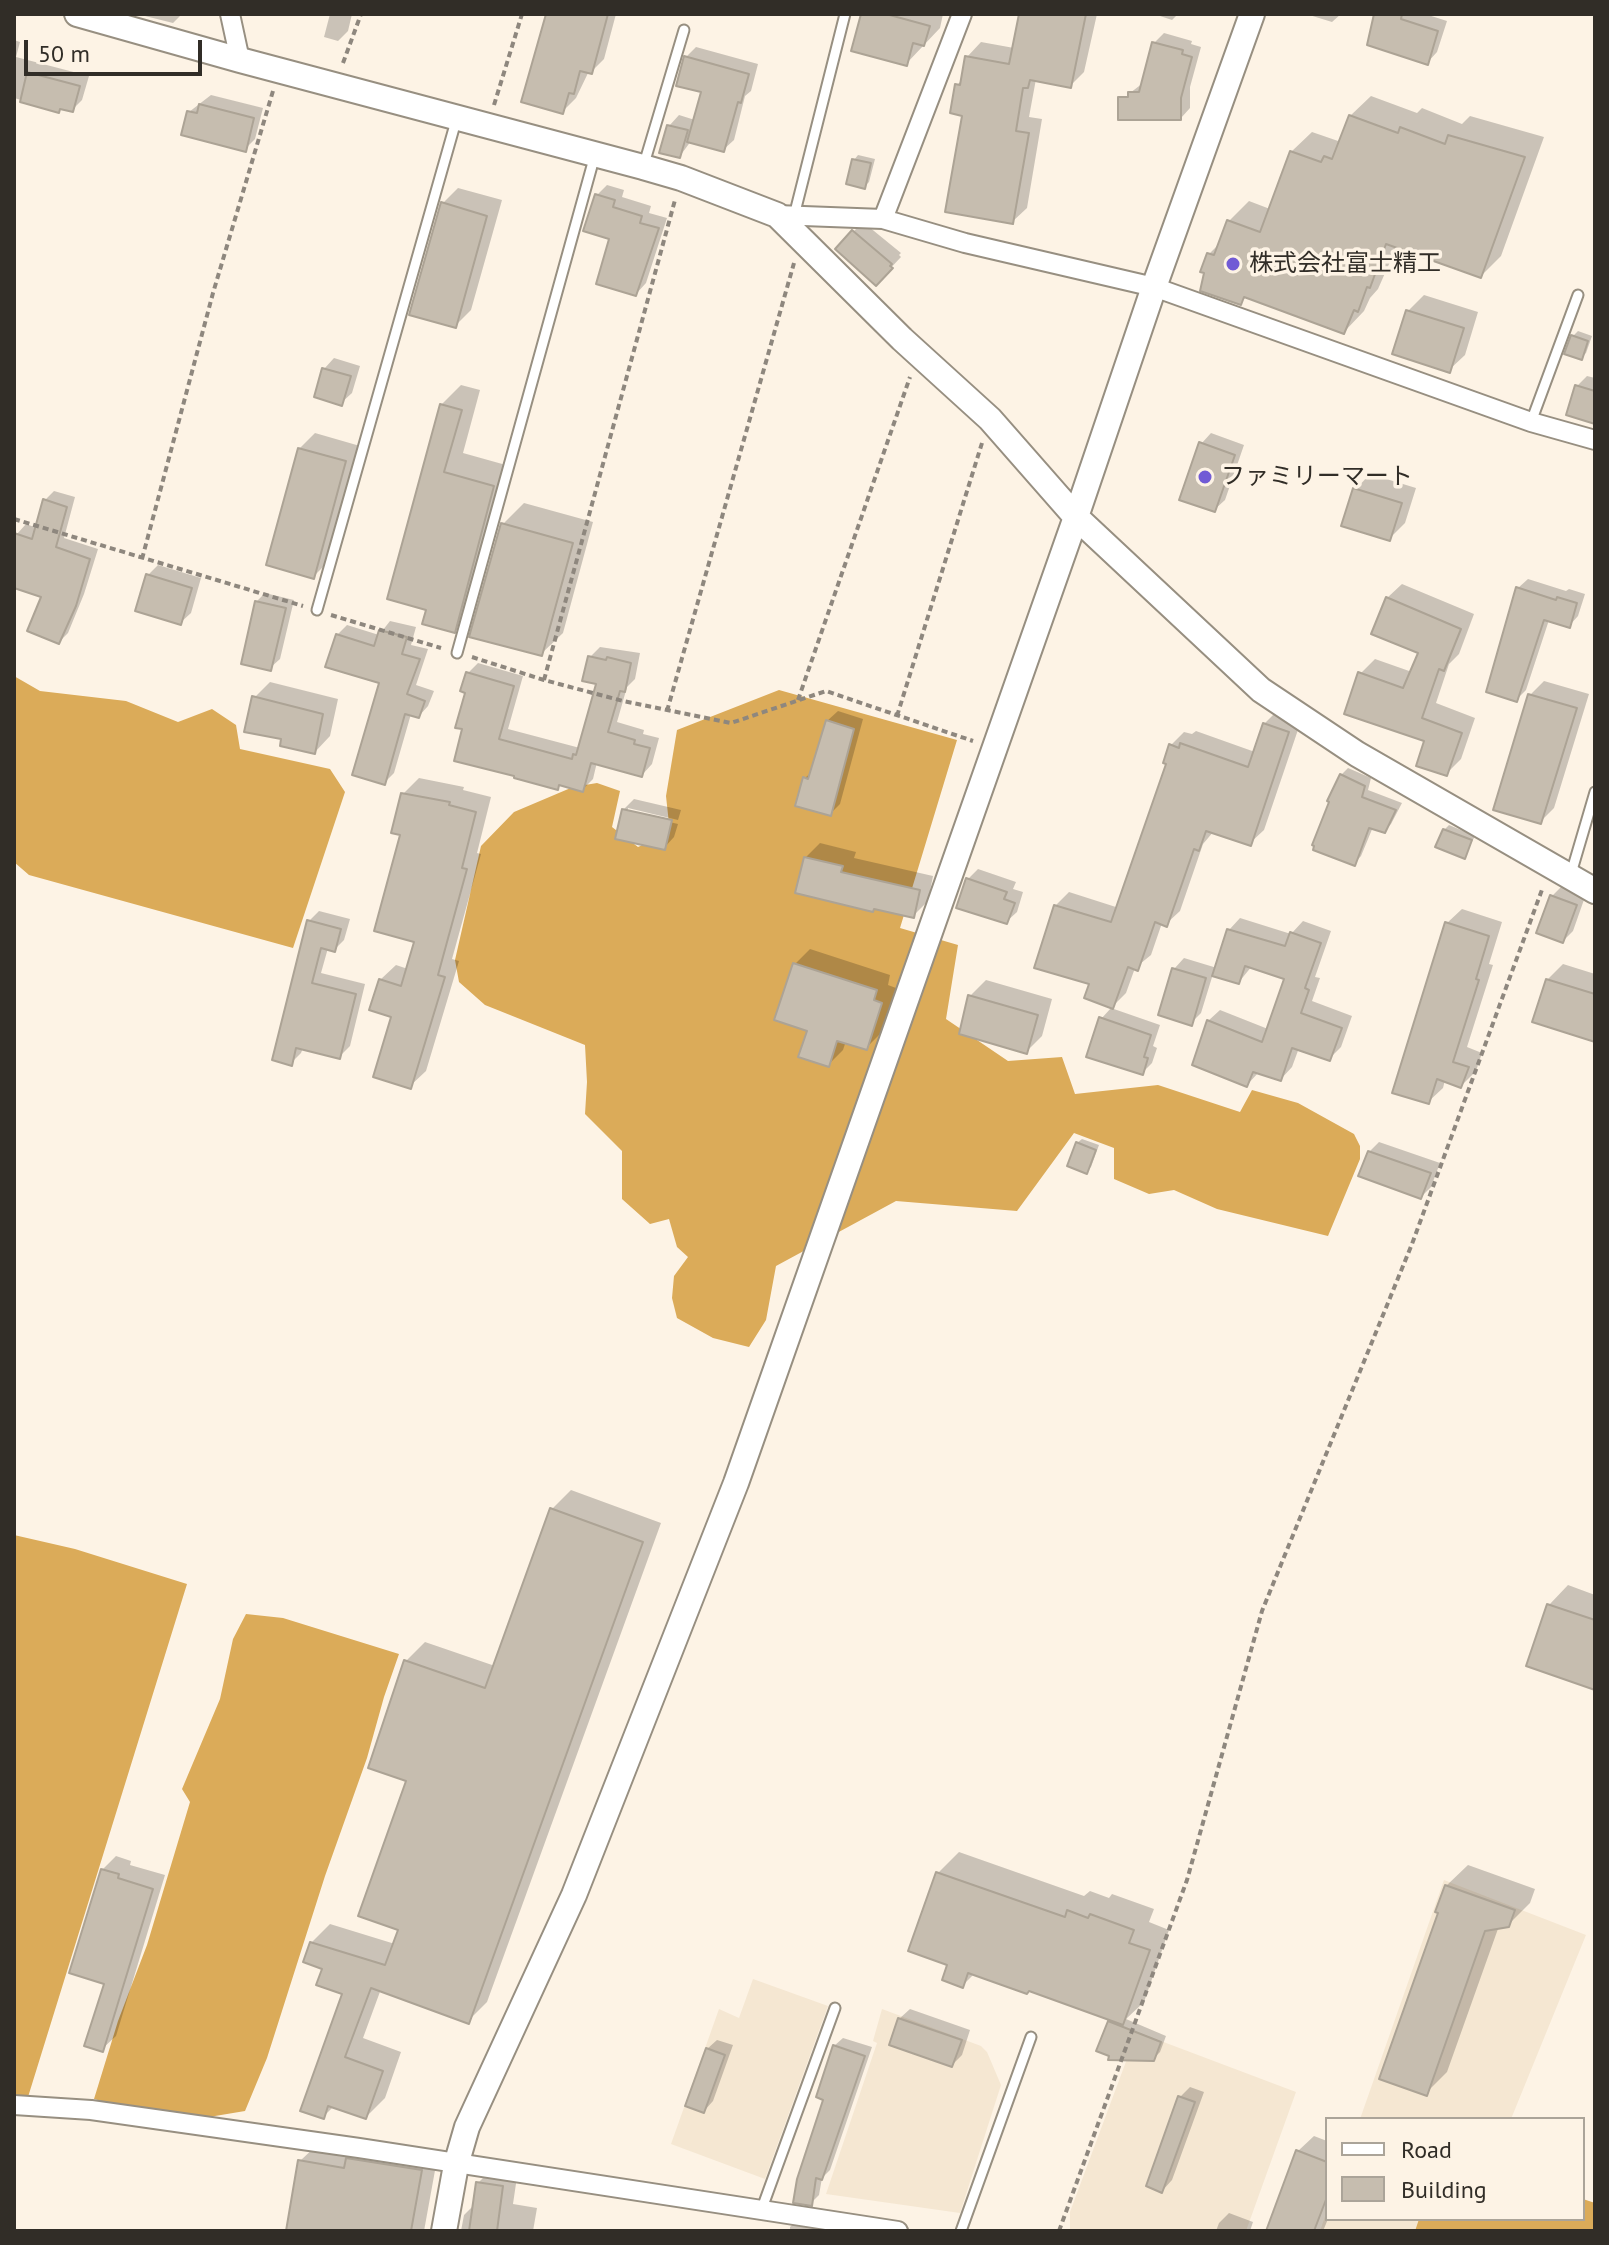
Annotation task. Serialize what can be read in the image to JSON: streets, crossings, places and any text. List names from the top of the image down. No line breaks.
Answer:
{"places":["株式会社富士精工","ファミリーマート"],"legend":["Road","Building"],"scale_bar":"50 m"}
